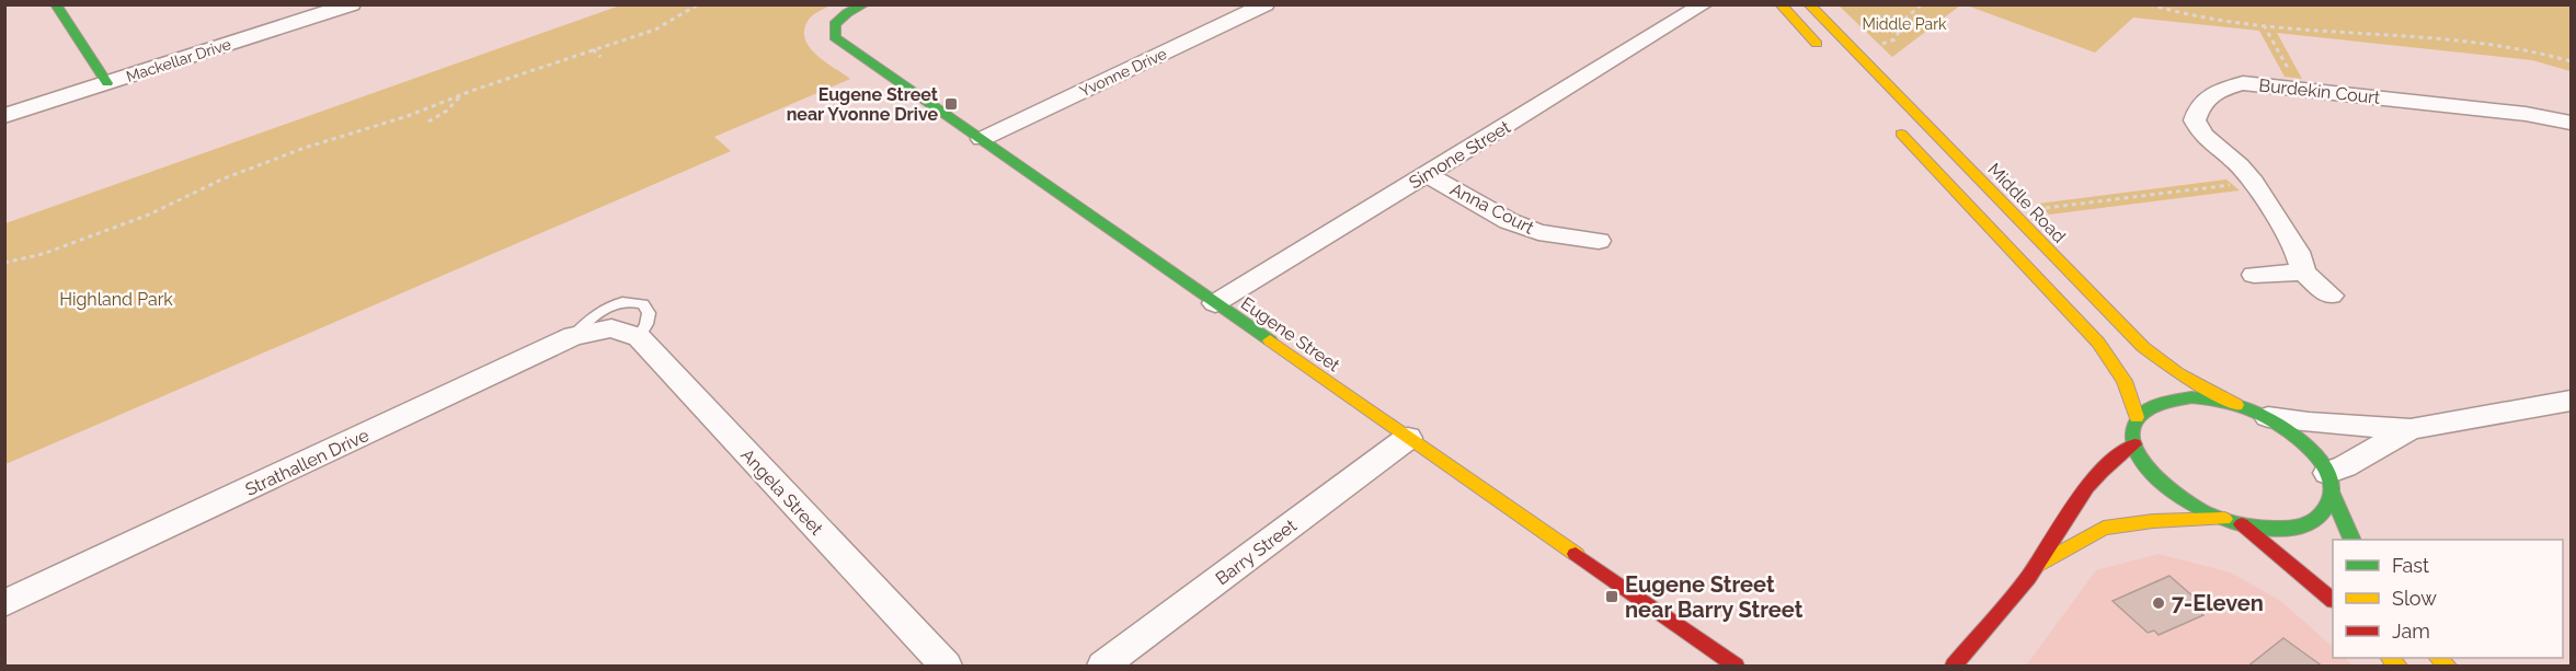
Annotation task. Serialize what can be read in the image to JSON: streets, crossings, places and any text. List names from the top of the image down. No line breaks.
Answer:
{"streets":{"street":["Mackellar Drive","Yvonne Drive","Burdekin Court","Simone Street","Middle Road","Anna Court","Eugene Street","Strathallen Drive","Angela Street","Barry Street"]},"crossings":[["Yvonne Drive","Eugene Street"],["Simone Street","Anna Court"],["Simone Street","Eugene Street"],["Eugene Street","Barry Street"],["Strathallen Drive","Angela Street"]],"parks":["Middle Park","Highland Park"],"places":{"transit":["Eugene Street near Yvonne Drive","Eugene Street near Barry Street"],"other":["7-Eleven"]},"legend":["Fast","Slow","Jam"]}
